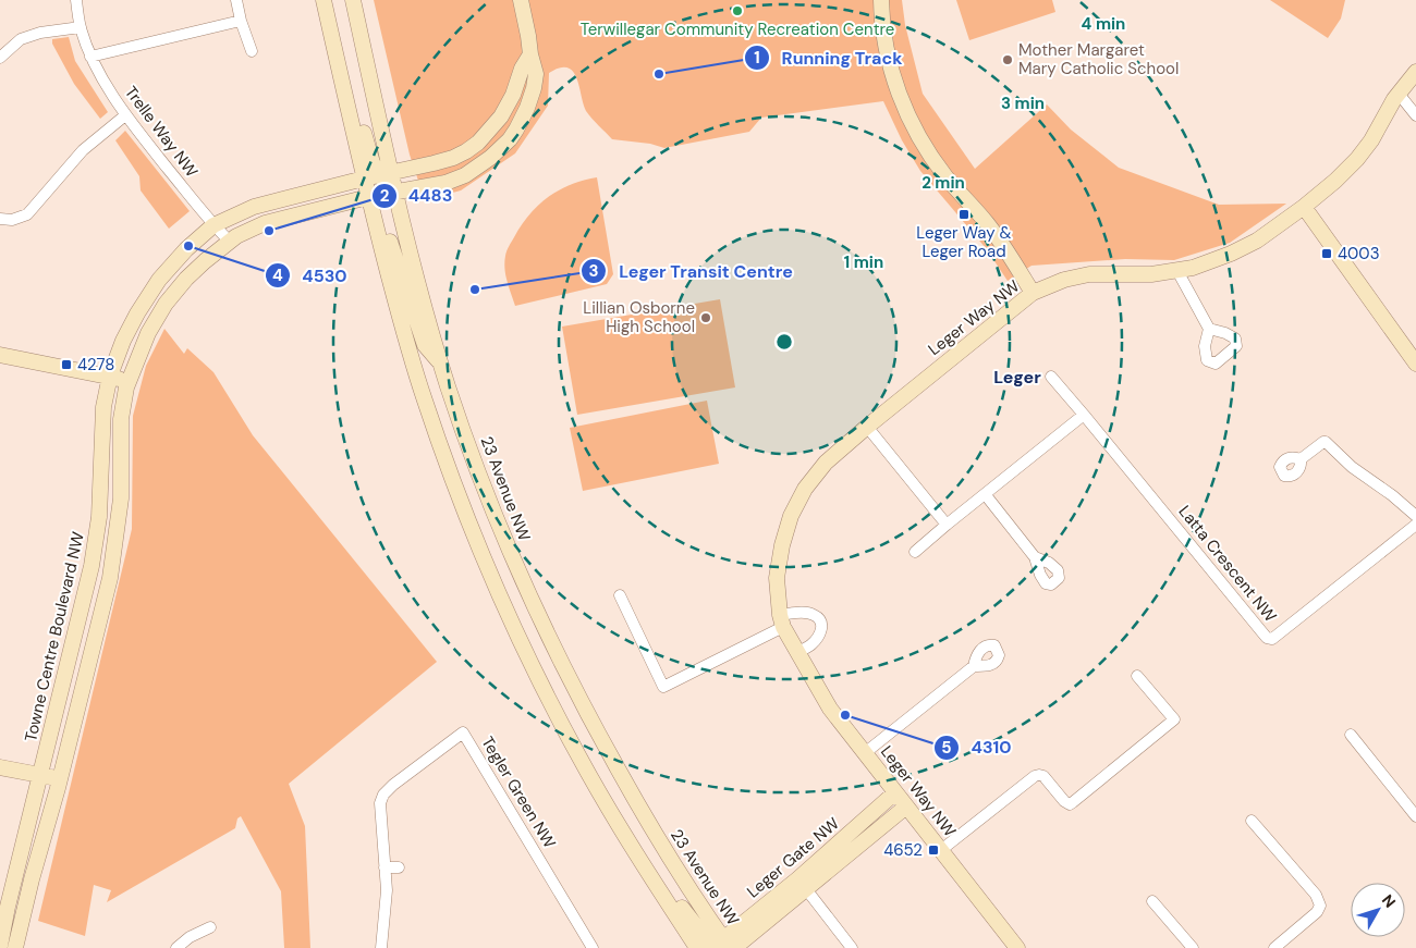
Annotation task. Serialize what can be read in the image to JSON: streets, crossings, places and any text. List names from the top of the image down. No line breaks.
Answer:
{"streets":{"street":["Trelle Way NW","Leger Way NW","23 Avenue NW","Latta Crescent NW","Towne Centre Boulevard NW","Tegler Green NW","Leger Gate NW"]},"crossings":[["Trelle Way NW","Towne Centre Boulevard NW"],["Leger Way NW","Leger Gate NW"],["23 Avenue NW","Towne Centre Boulevard NW"],["23 Avenue NW","Leger Gate NW"]],"districts":["Leger"],"places":{"other":["Terwillegar Community Recreation Centre","Mother Margaret Mary Catholic School","Running Track","4483","4530","Leger Transit Centre","Lillian Osborne High School","4310"],"transit":["Leger Way & Leger Road","4003","4278","4652"]},"north":"top right","rings":["4 min","3 min","2 min","1 min"]}
